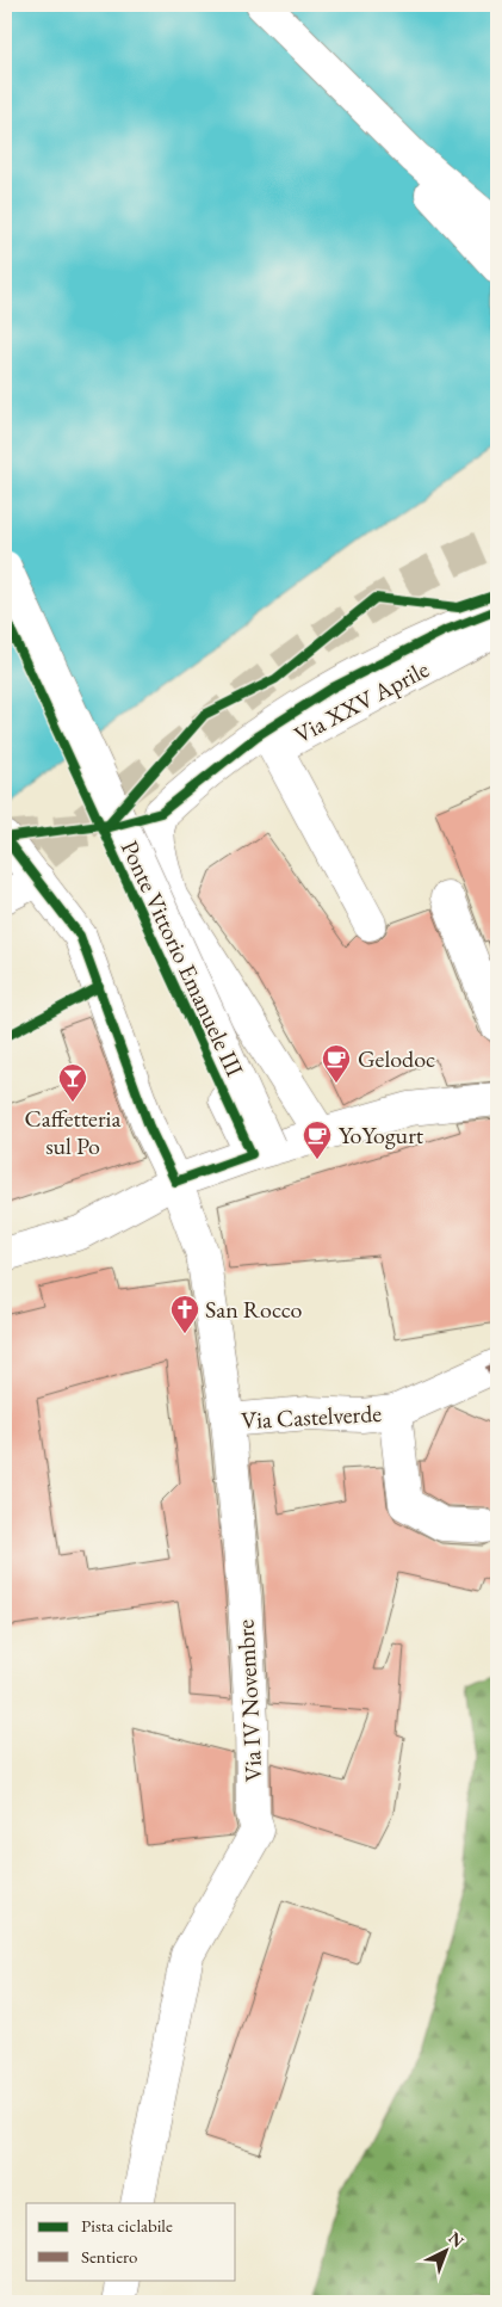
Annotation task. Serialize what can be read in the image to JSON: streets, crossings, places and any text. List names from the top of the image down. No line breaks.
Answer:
{"streets":{"street":["Via XXV Aprile","Ponte Vittorio Emanuele III","Via Castelverde","Via IV Novembre"]},"crossings":[["Via Castelverde","Via IV Novembre"]],"places":{"cafe":["Gelodoc","YoYogurt"],"bar":["Caffetteria sul Po"],"church":["San Rocco"]},"legend":["Pista ciclabile","Sentiero"],"north":"top right"}
